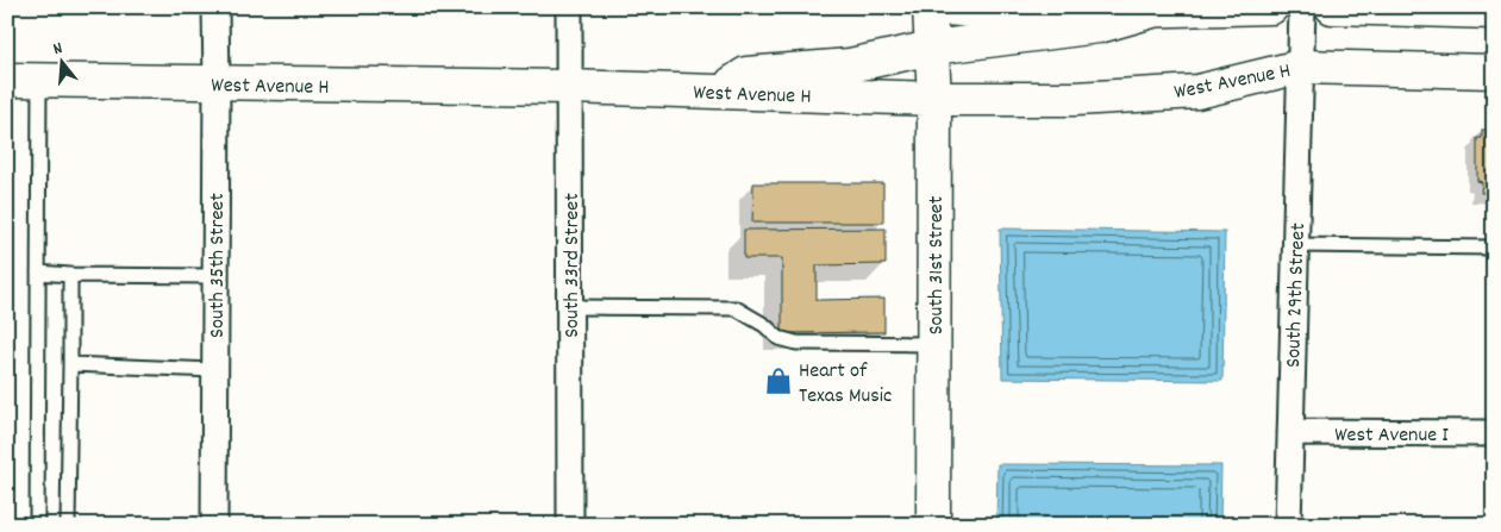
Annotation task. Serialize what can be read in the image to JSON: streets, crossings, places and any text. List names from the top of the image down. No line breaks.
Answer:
{"streets":{"main road":["West Avenue H","South 31st Street"],"street":["South 35th Street","South 33rd Street","South 29th Street","West Avenue I"]},"crossings":[["West Avenue H","South 35th Street"],["West Avenue H","South 33rd Street"],["West Avenue H","South 31st Street"],["West Avenue H","South 29th Street"],["South 29th Street","West Avenue I"]],"places":{"shop":["Heart of Texas Music"]},"north":"top"}
